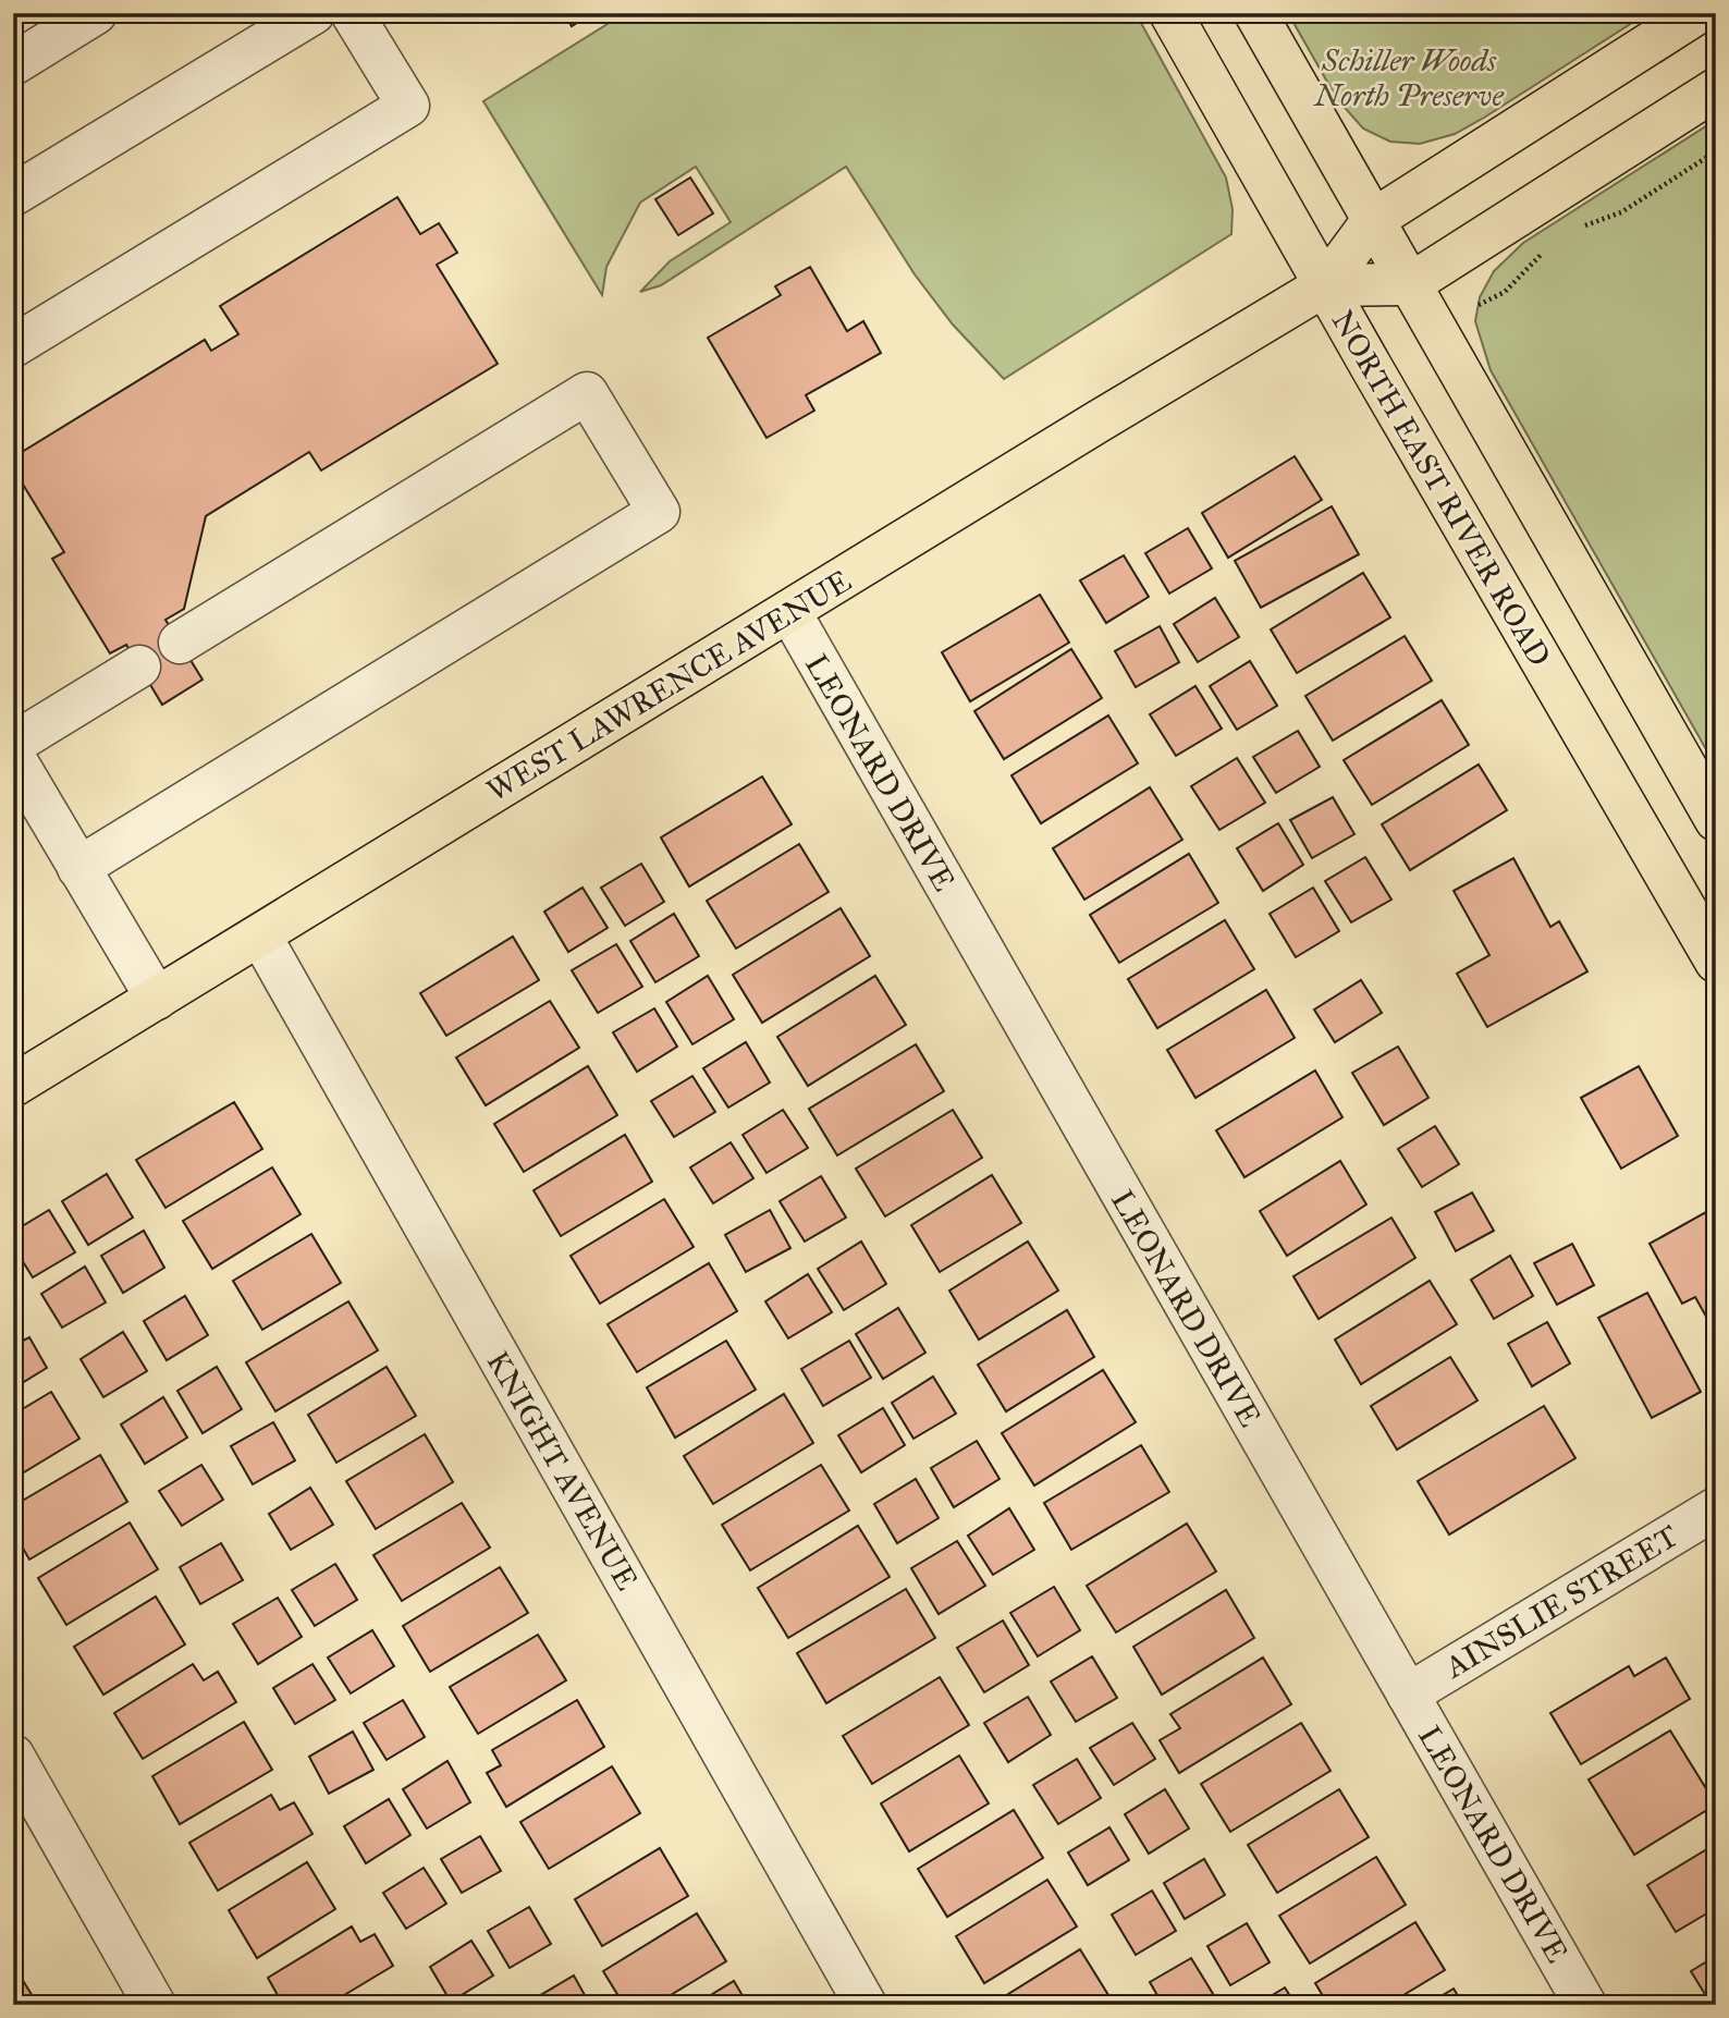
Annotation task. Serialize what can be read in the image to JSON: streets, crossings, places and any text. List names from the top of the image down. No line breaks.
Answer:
{"streets":{"main road":["NORTH EAST RIVER ROAD","WEST LAWRENCE AVENUE"],"street":["LEONARD DRIVE","KNIGHT AVENUE","AINSLIE STREET"]},"crossings":[["NORTH EAST RIVER ROAD","WEST LAWRENCE AVENUE"],["WEST LAWRENCE AVENUE","LEONARD DRIVE"],["WEST LAWRENCE AVENUE","KNIGHT AVENUE"],["LEONARD DRIVE","AINSLIE STREET"]],"parks":["Schiller Woods North Preserve"]}
